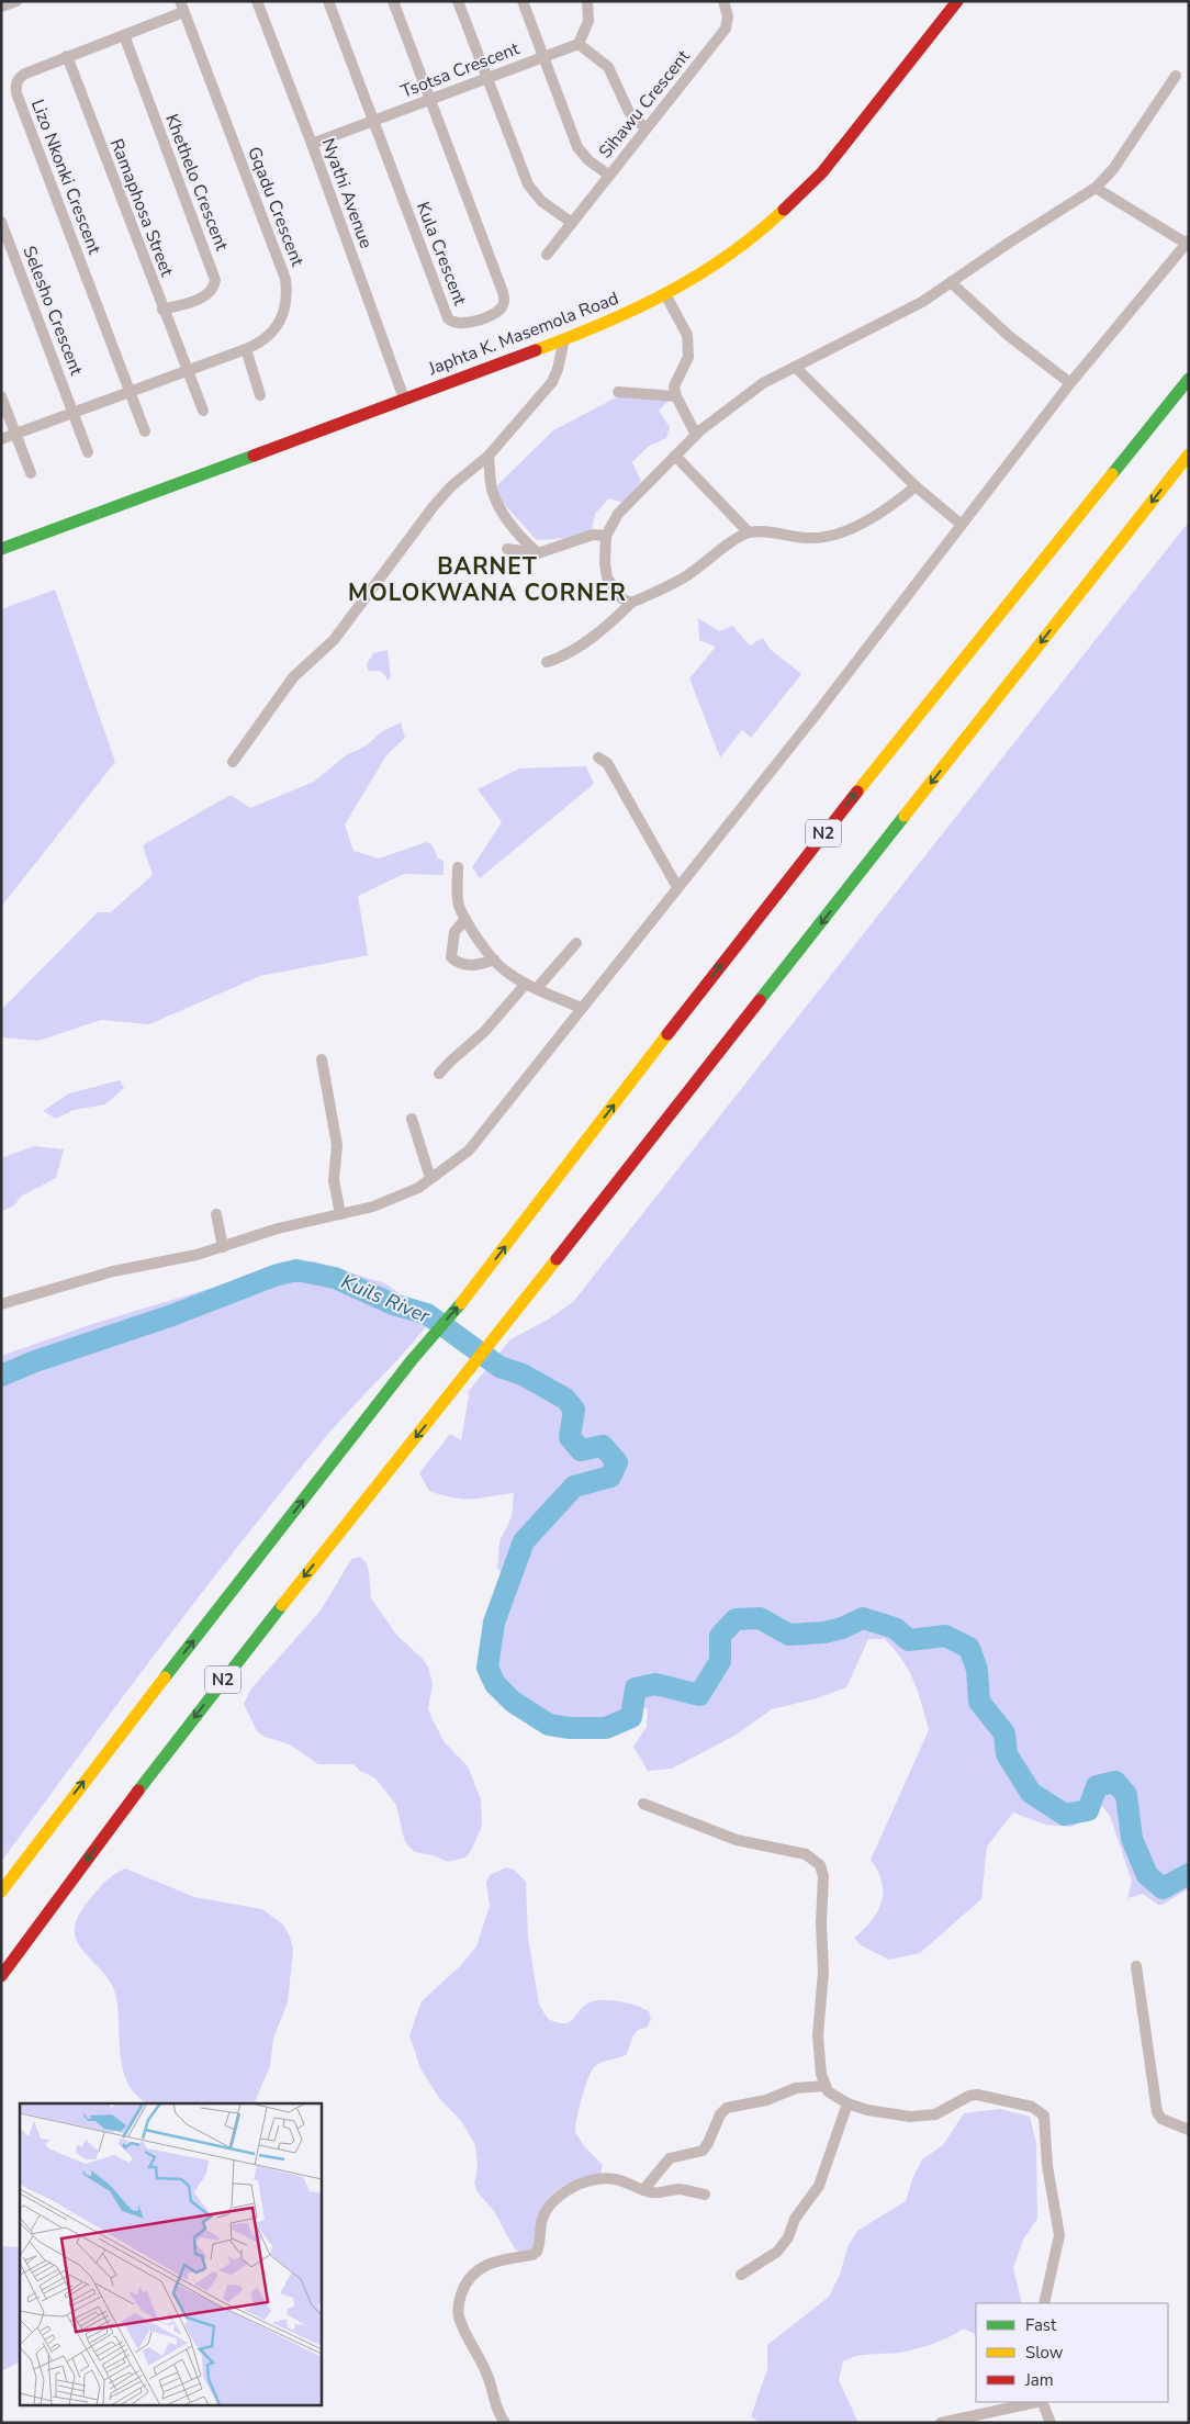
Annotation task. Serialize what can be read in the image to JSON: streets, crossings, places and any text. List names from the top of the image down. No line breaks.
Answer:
{"streets":{"main road":["Japhta K. Masemola Road","N2"],"street":["Tsotsa Crescent","Sihawu Crescent","Lizo Nkonki Crescent","Khethelo Crescent","Nyathi Avenue","Gqadu Crescent","Ramaphosa Street","Kula Crescent","Selesho Crescent"]},"crossings":[["Tsotsa Crescent","Nyathi Avenue"],["Tsotsa Crescent","Kula Crescent"],["Lizo Nkonki Crescent","Khethelo Crescent"],["Lizo Nkonki Crescent","Gqadu Crescent"],["Lizo Nkonki Crescent","Ramaphosa Street"],["Khethelo Crescent","Ramaphosa Street"],["Nyathi Avenue","Japhta K. Masemola Road"],["Gqadu Crescent","Ramaphosa Street"],["Gqadu Crescent","Selesho Crescent"]],"districts":["BARNET MOLOKWANA CORNER"],"water":["Kuils River"],"legend":["Fast","Slow","Jam"]}
